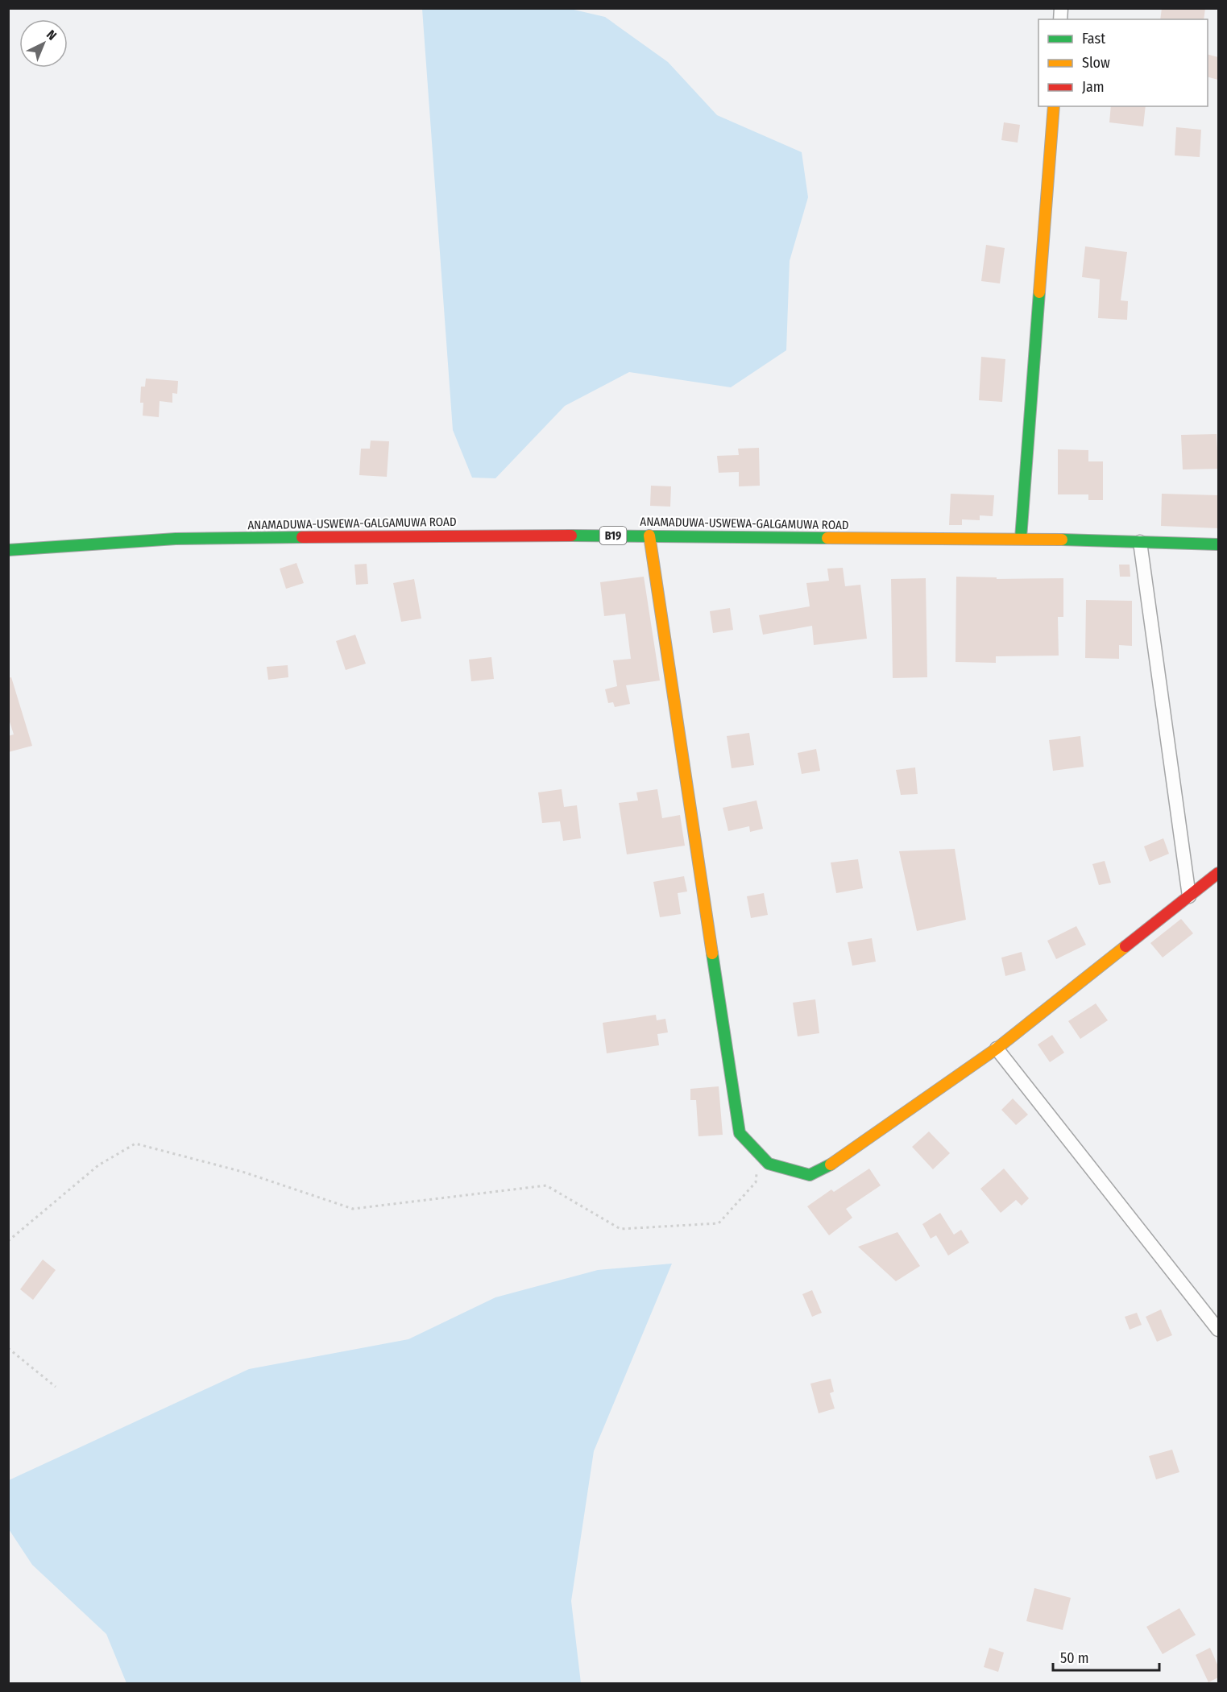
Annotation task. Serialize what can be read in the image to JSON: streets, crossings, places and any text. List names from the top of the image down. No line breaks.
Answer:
{"streets":{"street":["ANAMADUWA-USWEWA-GALGAMUWA ROAD","B19"]},"legend":["Fast","Slow","Jam"],"scale_bar":"50 m","north":"top right"}
